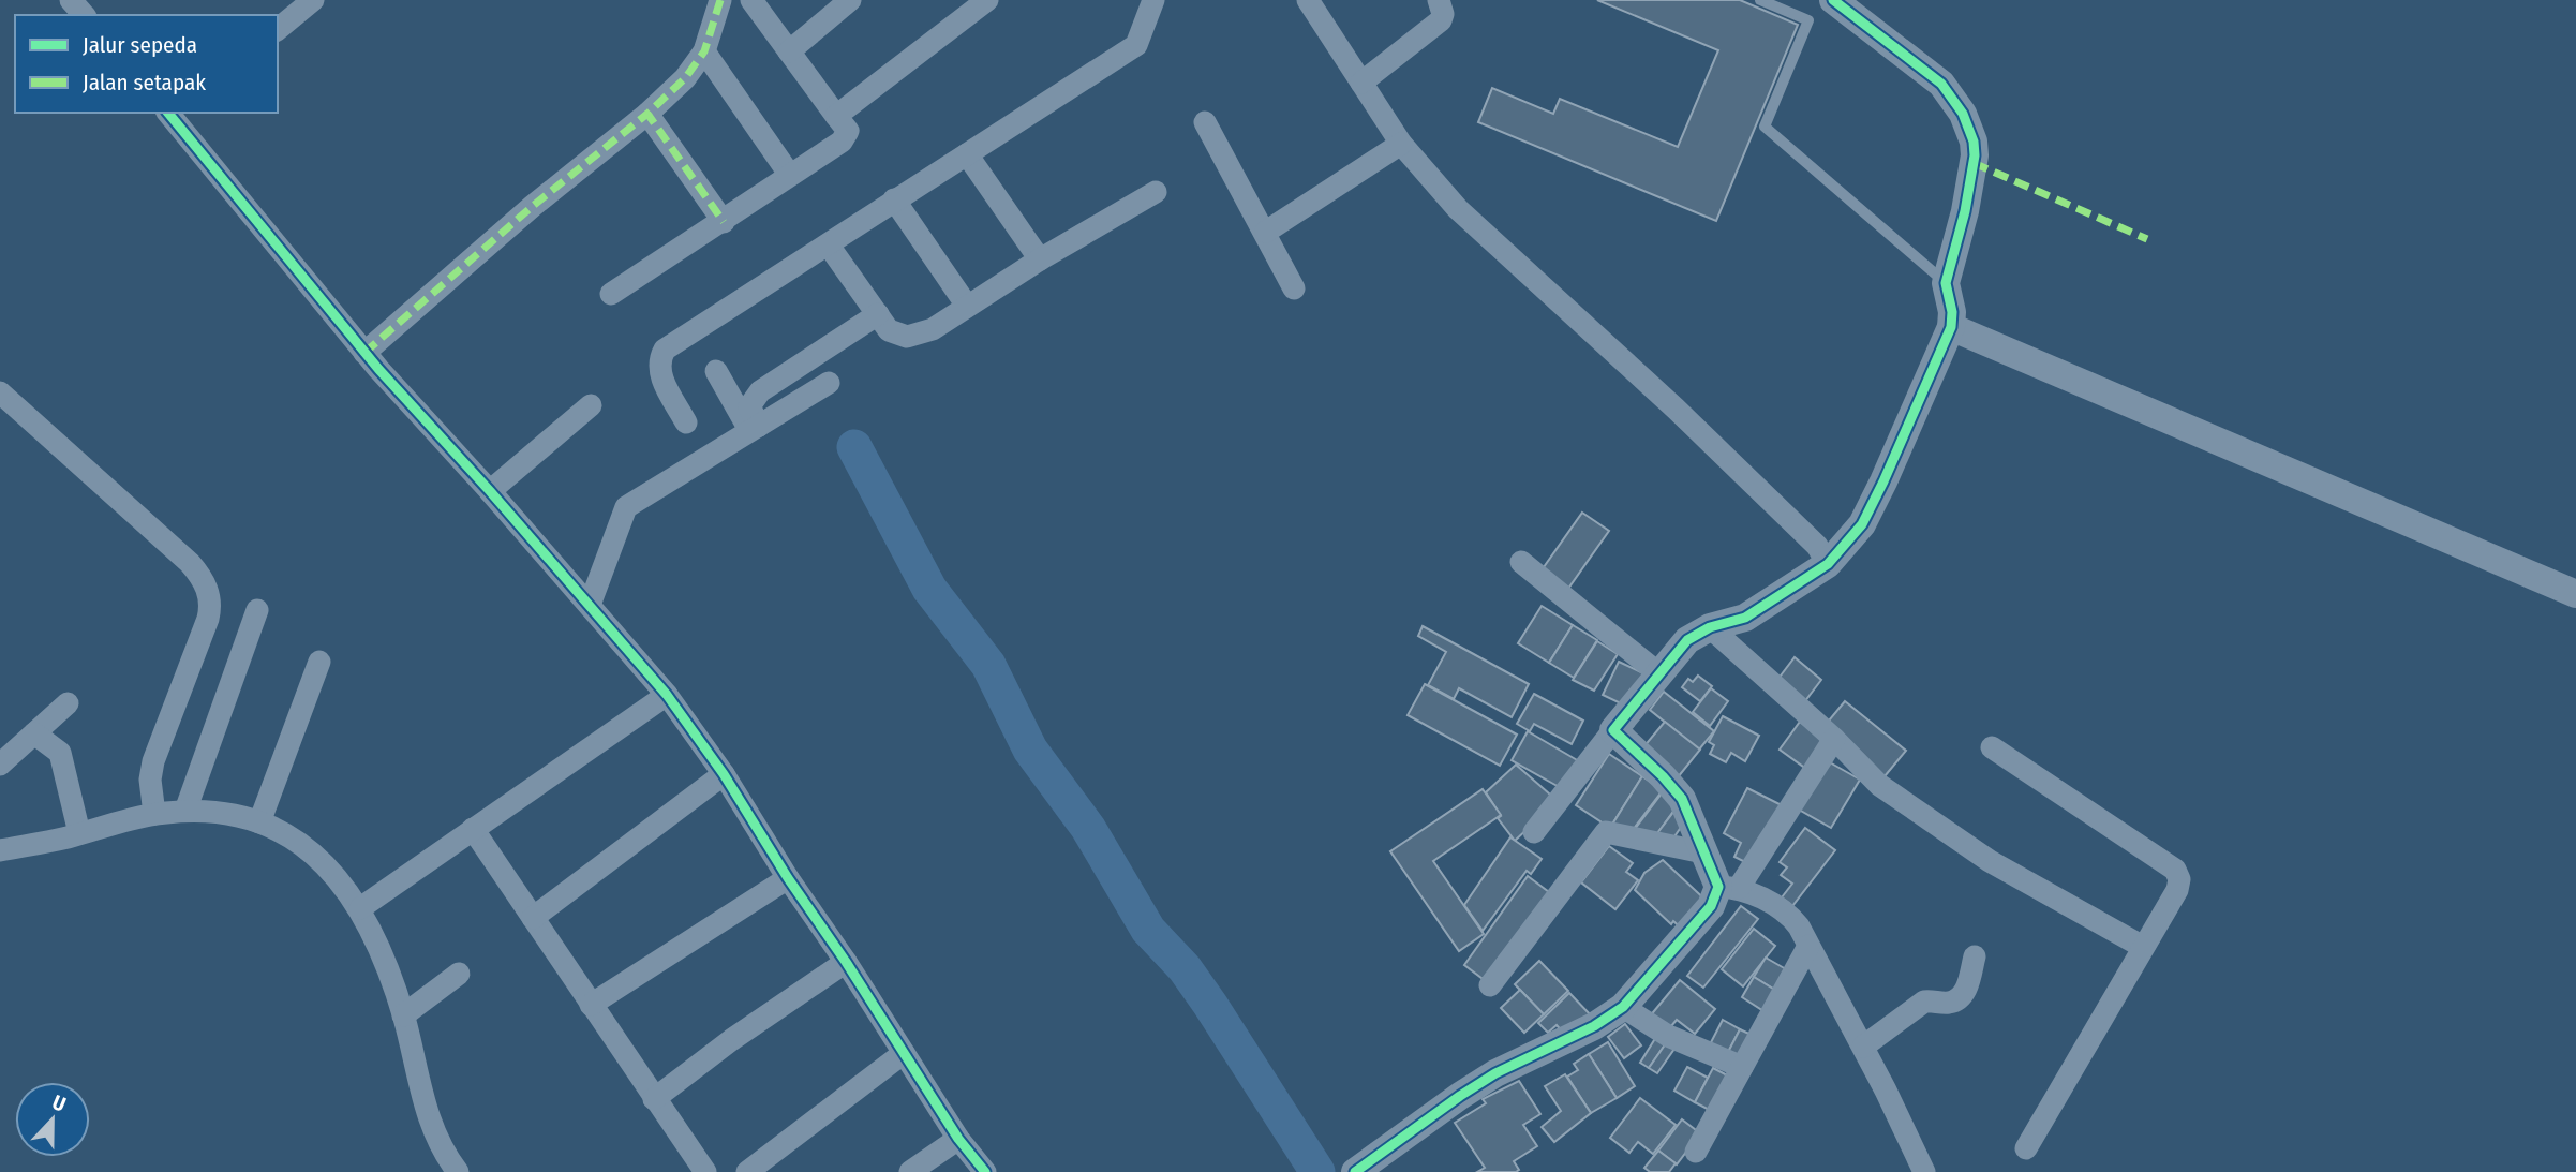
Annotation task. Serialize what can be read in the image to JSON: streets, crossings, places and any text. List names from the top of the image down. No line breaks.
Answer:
{"legend":["Jalur sepeda","Jalan setapak"],"north":"top"}
